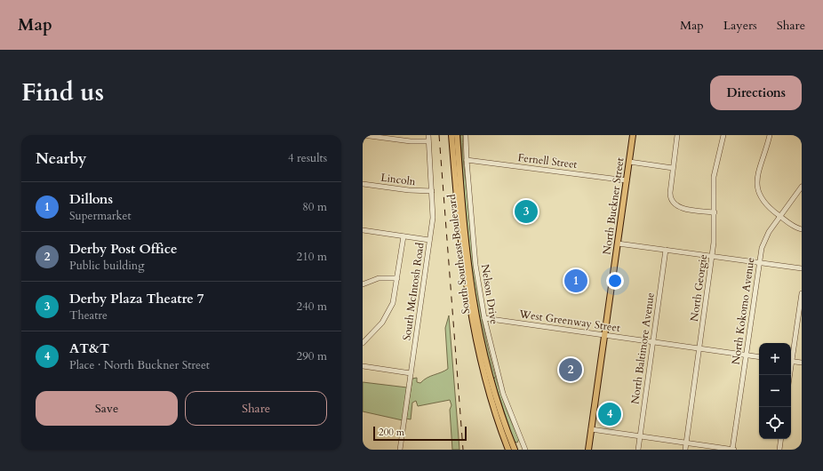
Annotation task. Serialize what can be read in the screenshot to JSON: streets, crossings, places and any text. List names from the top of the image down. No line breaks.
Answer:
{"streets":{"main road":["North Buckner Street","South Southeast Boulevard"],"street":["Fernell Street","Lincoln","North Georgie","South McIntosh Road","Nelson Drive","North Kokomo Avenue","West Greenway Street","North Baltimore Avenue"]},"crossings":[["Fernell Street","North Buckner Street"],["Fernell Street","Nelson Drive"],["Lincoln","South McIntosh Road"],["North Buckner Street","West Greenway Street"],["North Georgie","West Greenway Street"],["Nelson Drive","West Greenway Street"],["North Kokomo Avenue","West Greenway Street"],["West Greenway Street","North Baltimore Avenue"]],"scale_bar":"200 m","page":{"header":"Map","nav":["Map","Layers","Share"],"title":"Find us","buttons":["Directions",["Save","Share"]],"heading":["Nearby","4 results"],"list":[{"mark":"1","name":"Dillons","note":"Supermarket","value":"80 m"},{"mark":"2","name":"Derby Post Office","note":"Public building","value":"210 m"},{"mark":"3","name":"Derby Plaza Theatre 7","note":"Theatre","value":"240 m"},{"mark":"4","name":"AT&T","note":"Place · North Buckner Street","value":"290 m"}],"pins":["3","1","2","4"],"map_buttons":["+","−"],"scale":"200 m"}}
